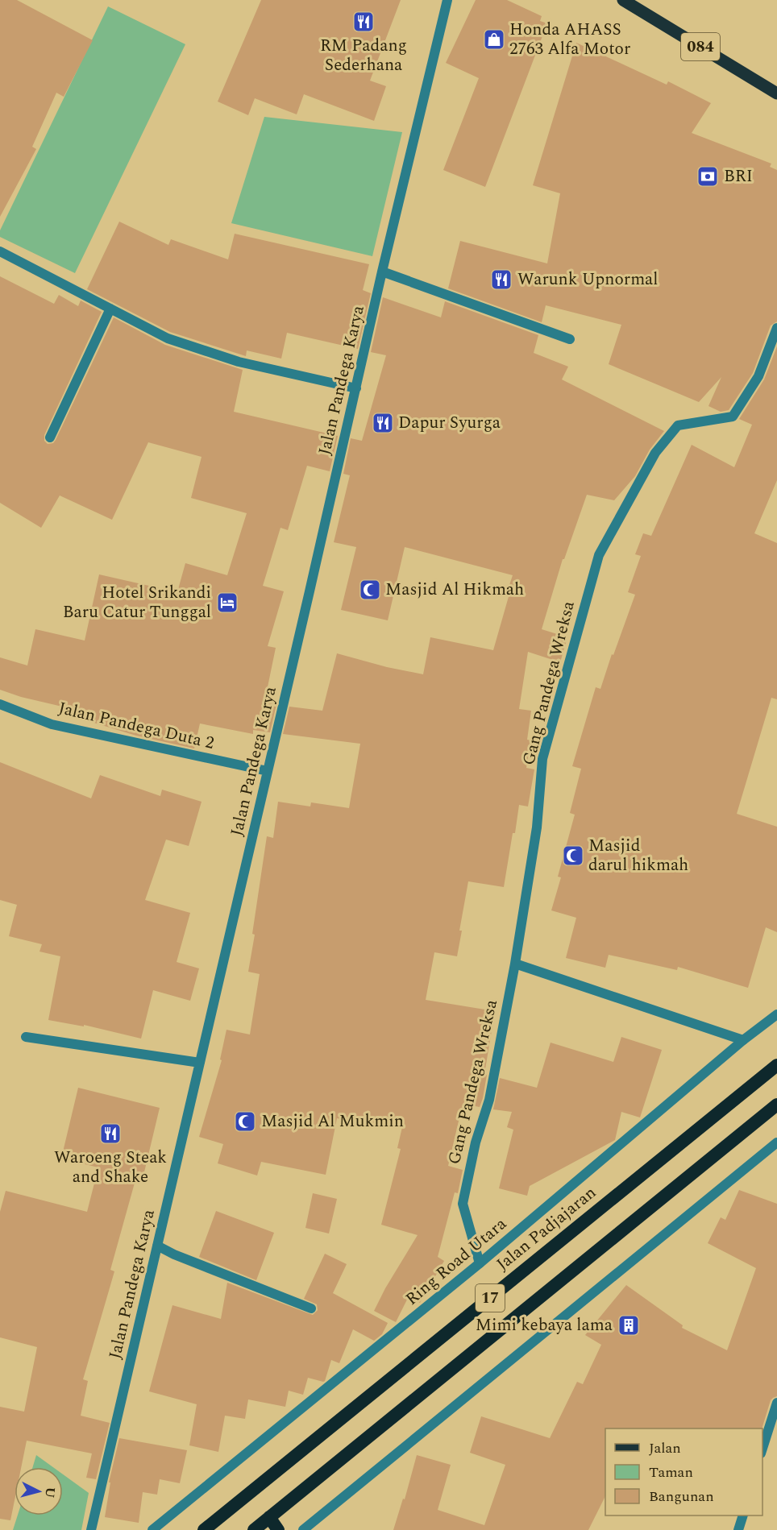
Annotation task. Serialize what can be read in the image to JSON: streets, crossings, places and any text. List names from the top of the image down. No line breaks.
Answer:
{"streets":{"highway":["Jalan Padjajaran","17"],"main road":["084"],"street":["Jalan Pandega Karya","Gang Pandega Wreksa","Jalan Pandega Duta 2","Ring Road Utara"]},"crossings":[["Jalan Pandega Karya","Jalan Pandega Duta 2"],["Gang Pandega Wreksa","Ring Road Utara"]],"places":{"restaurant":["RM Padang Sederhana","Warunk Upnormal","Dapur Syurga","Waroeng Steak and Shake"],"shop":["Honda AHASS 2763 Alfa Motor"],"bank":["BRI"],"mosque":["Masjid Al Hikmah","Masjid darul hikmah","Masjid Al Mukmin"],"hotel":["Hotel Srikandi Baru Catur Tunggal"],"building":["Mimi kebaya lama"]},"legend":["Jalan","Taman","Bangunan"],"north":"right"}
